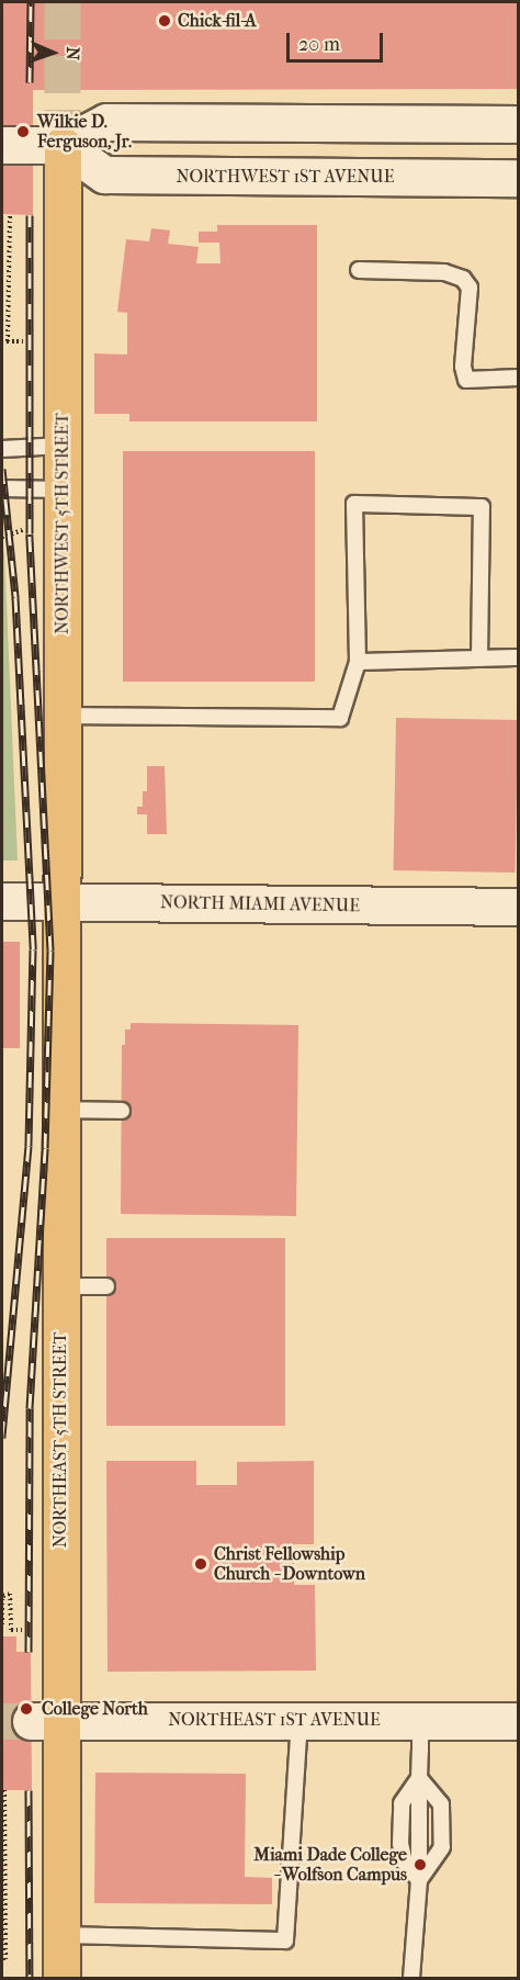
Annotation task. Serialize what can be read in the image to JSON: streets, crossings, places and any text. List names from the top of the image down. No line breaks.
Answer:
{"streets":{"main road":["NORTHWEST 5TH STREET","NORTHEAST 5TH STREET"],"street":["NORTHWEST 1ST AVENUE","NORTH MIAMI AVENUE","NORTHEAST 1ST AVENUE"]},"crossings":[["NORTHWEST 1ST AVENUE","NORTHWEST 5TH STREET"],["NORTHWEST 5TH STREET","NORTH MIAMI AVENUE"],["NORTHWEST 5TH STREET","NORTHEAST 5TH STREET"],["NORTH MIAMI AVENUE","NORTHEAST 5TH STREET"],["NORTHEAST 5TH STREET","NORTHEAST 1ST AVENUE"]],"places":["Chick-fil-A","Wilkie D. Ferguson, Jr.","Christ Fellowship Church - Downtown","College North","Miami Dade College - Wolfson Campus"],"scale_bar":"20 m","north":"right"}
